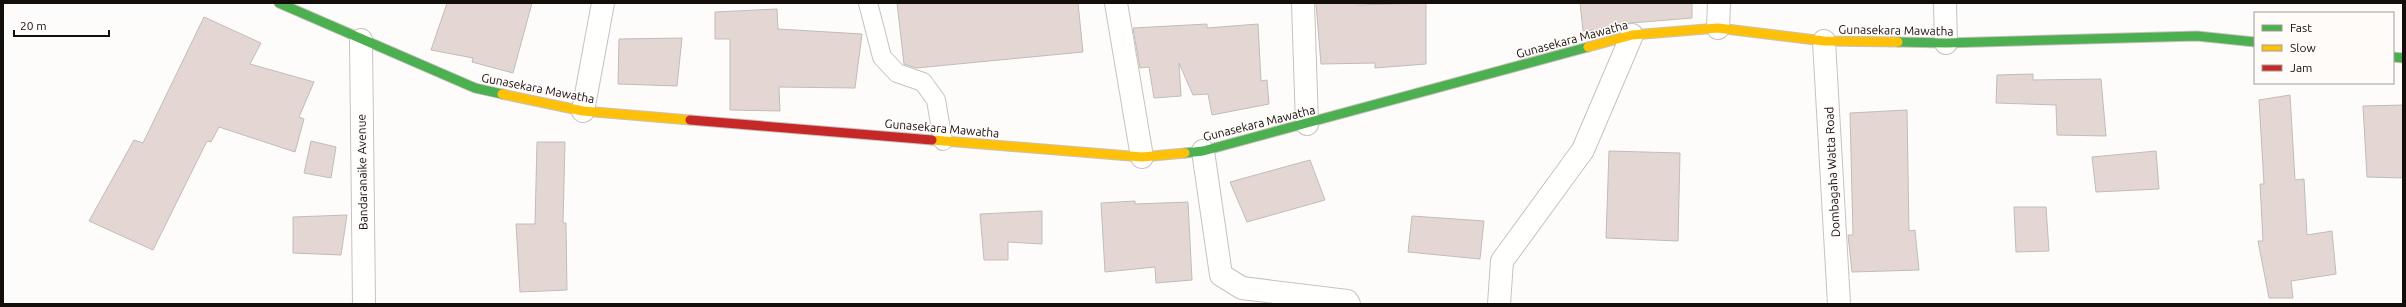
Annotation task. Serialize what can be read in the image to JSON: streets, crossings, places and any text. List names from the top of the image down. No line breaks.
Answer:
{"streets":{"street":["Gunasekara Mawatha","Bandaranaike Avenue","Dombagaha Watta Road"]},"crossings":[["Gunasekara Mawatha","Bandaranaike Avenue"],["Gunasekara Mawatha","Dombagaha Watta Road"]],"legend":["Fast","Slow","Jam"],"scale_bar":"20 m"}
